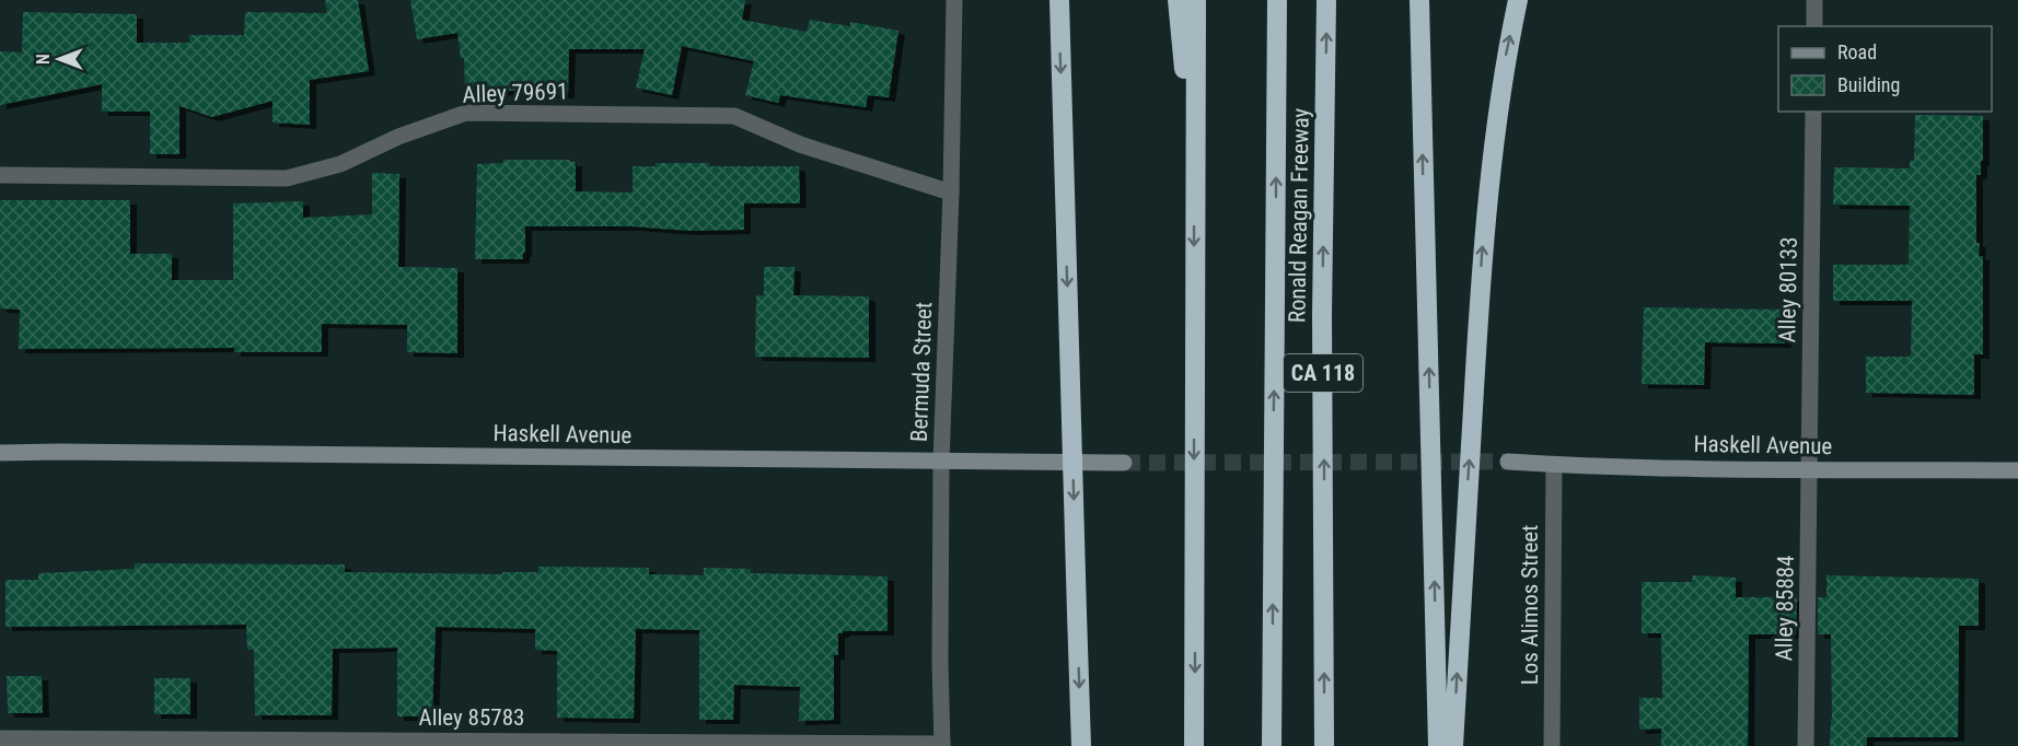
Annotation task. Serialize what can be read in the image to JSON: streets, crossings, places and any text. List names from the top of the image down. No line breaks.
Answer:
{"streets":{"highway":["Ronald Reagan Freeway","CA 118"],"main road":["Haskell Avenue"],"street":["Alley 79691","Alley 80133","Bermuda Street","Los Alimos Street","Alley 85884","Alley 85783"]},"crossings":[["Alley 79691","Bermuda Street"],["Alley 80133","Haskell Avenue"],["Alley 80133","Alley 85884"],["Bermuda Street","Haskell Avenue"],["Bermuda Street","Alley 85783"],["Haskell Avenue","Los Alimos Street"],["Haskell Avenue","Alley 85884"]],"legend":["Road","Building"],"north":"left"}
